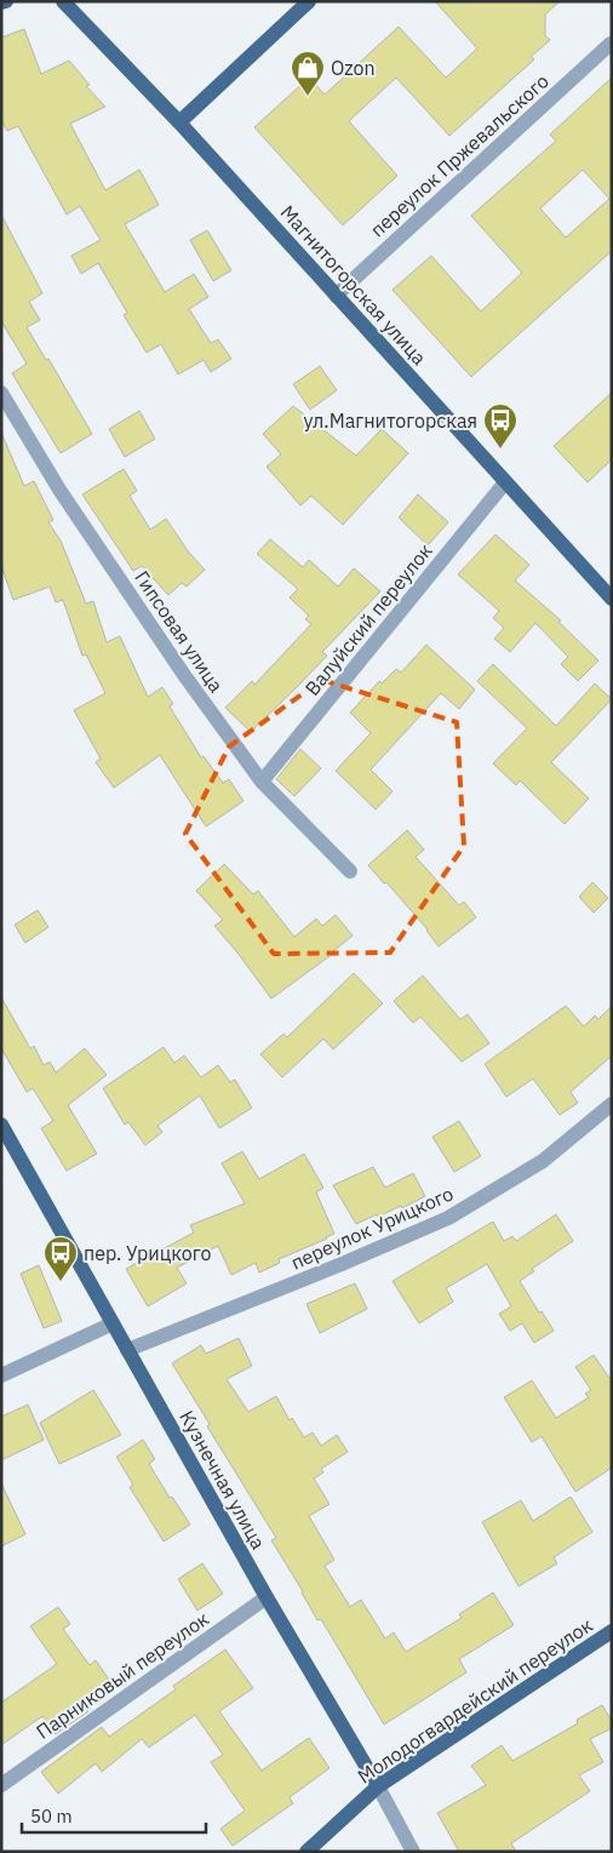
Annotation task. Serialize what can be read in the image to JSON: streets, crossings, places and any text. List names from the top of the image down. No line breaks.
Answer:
{"streets":{"main road":["Магнитогорская улица","Кузнечная улица","Молодогвардейский переулок"],"street":["переулок Пржевальского","Валуйский переулок","Гипсовая улица","переулок Урицкого","Парниковый переулок"]},"crossings":[["переулок Пржевальского","Магнитогорская улица"],["Магнитогорская улица","Валуйский переулок"],["Валуйский переулок","Гипсовая улица"],["переулок Урицкого","Кузнечная улица"],["Кузнечная улица","Парниковый переулок"],["Кузнечная улица","Молодогвардейский переулок"]],"places":{"shop":["Ozon"],"bus stop":["ул.Магнитогорская","пер. Урицкого"]},"scale_bar":"50 m"}
